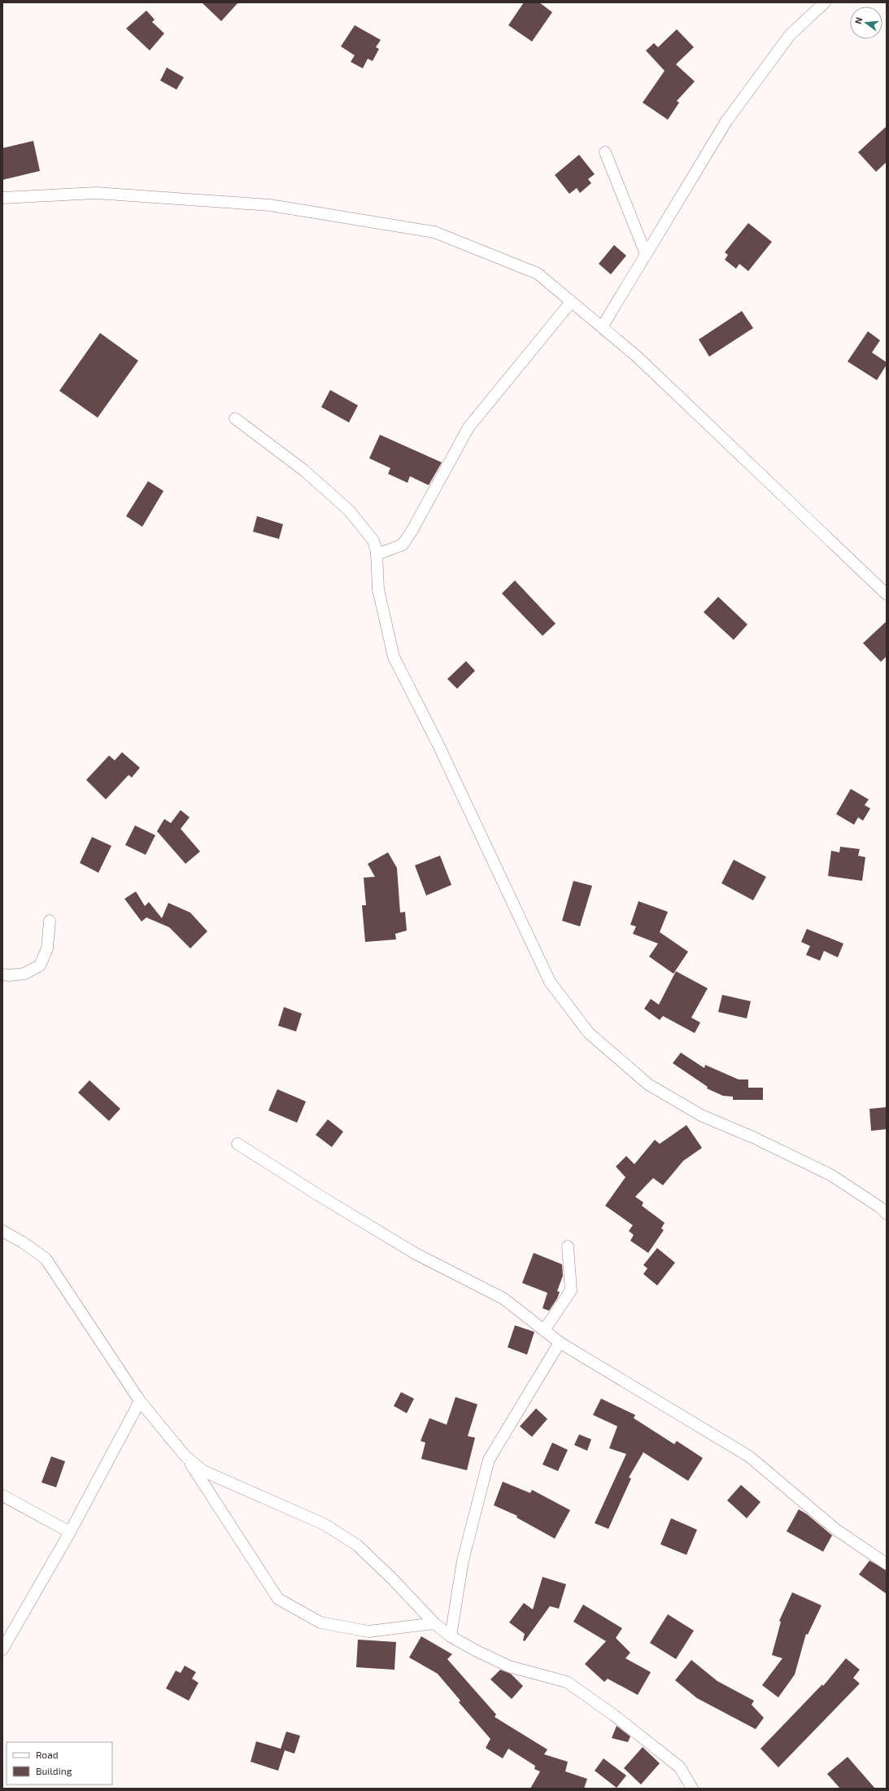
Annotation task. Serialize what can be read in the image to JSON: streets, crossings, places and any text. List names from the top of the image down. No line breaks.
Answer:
{"legend":["Road","Building"],"north":"left"}
